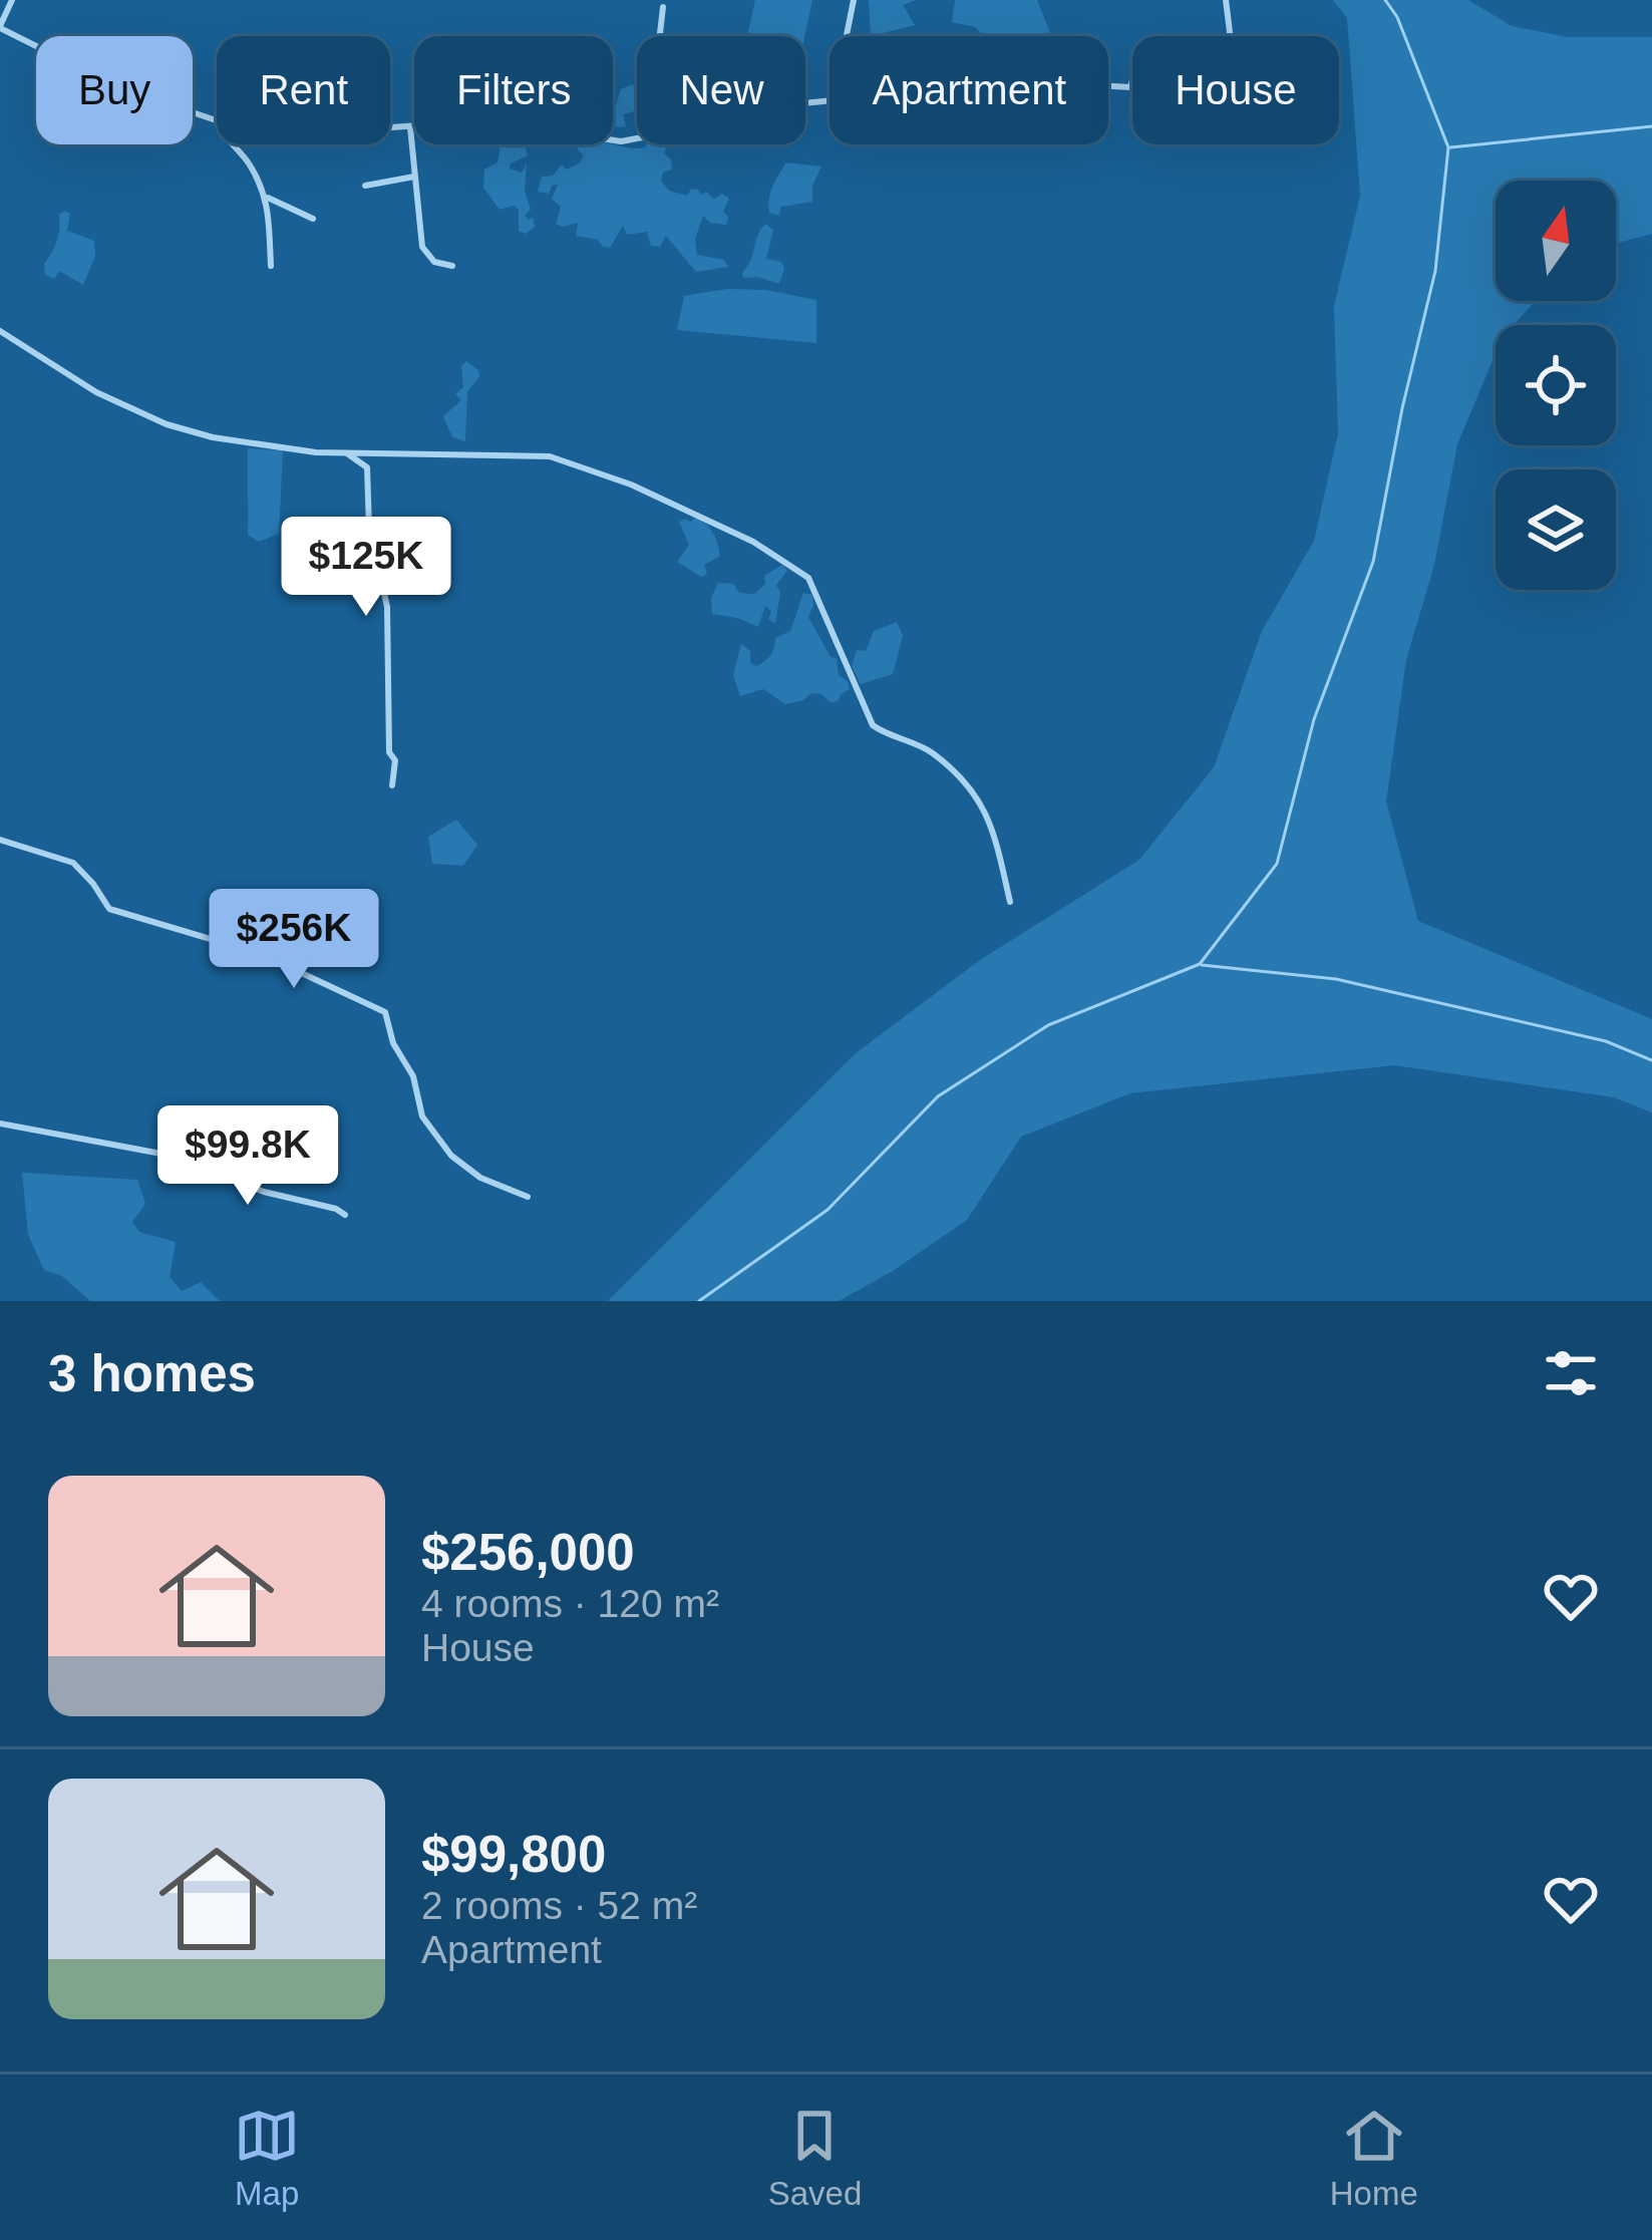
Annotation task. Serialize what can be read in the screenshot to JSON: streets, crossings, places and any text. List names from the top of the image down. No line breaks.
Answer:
{"north":"top","page":{"chip":["Buy","Rent","Filters","New","Apartment","House"],"price":["$125K","$256K","$99.8K"],"heading":"3 homes","list":[{"name":"$256,000","note":"4 rooms · 120 m² · House"},{"name":"$99,800","note":"2 rooms · 52 m² · Apartment"}],"tabs":["Map","Saved","Home"]}}
